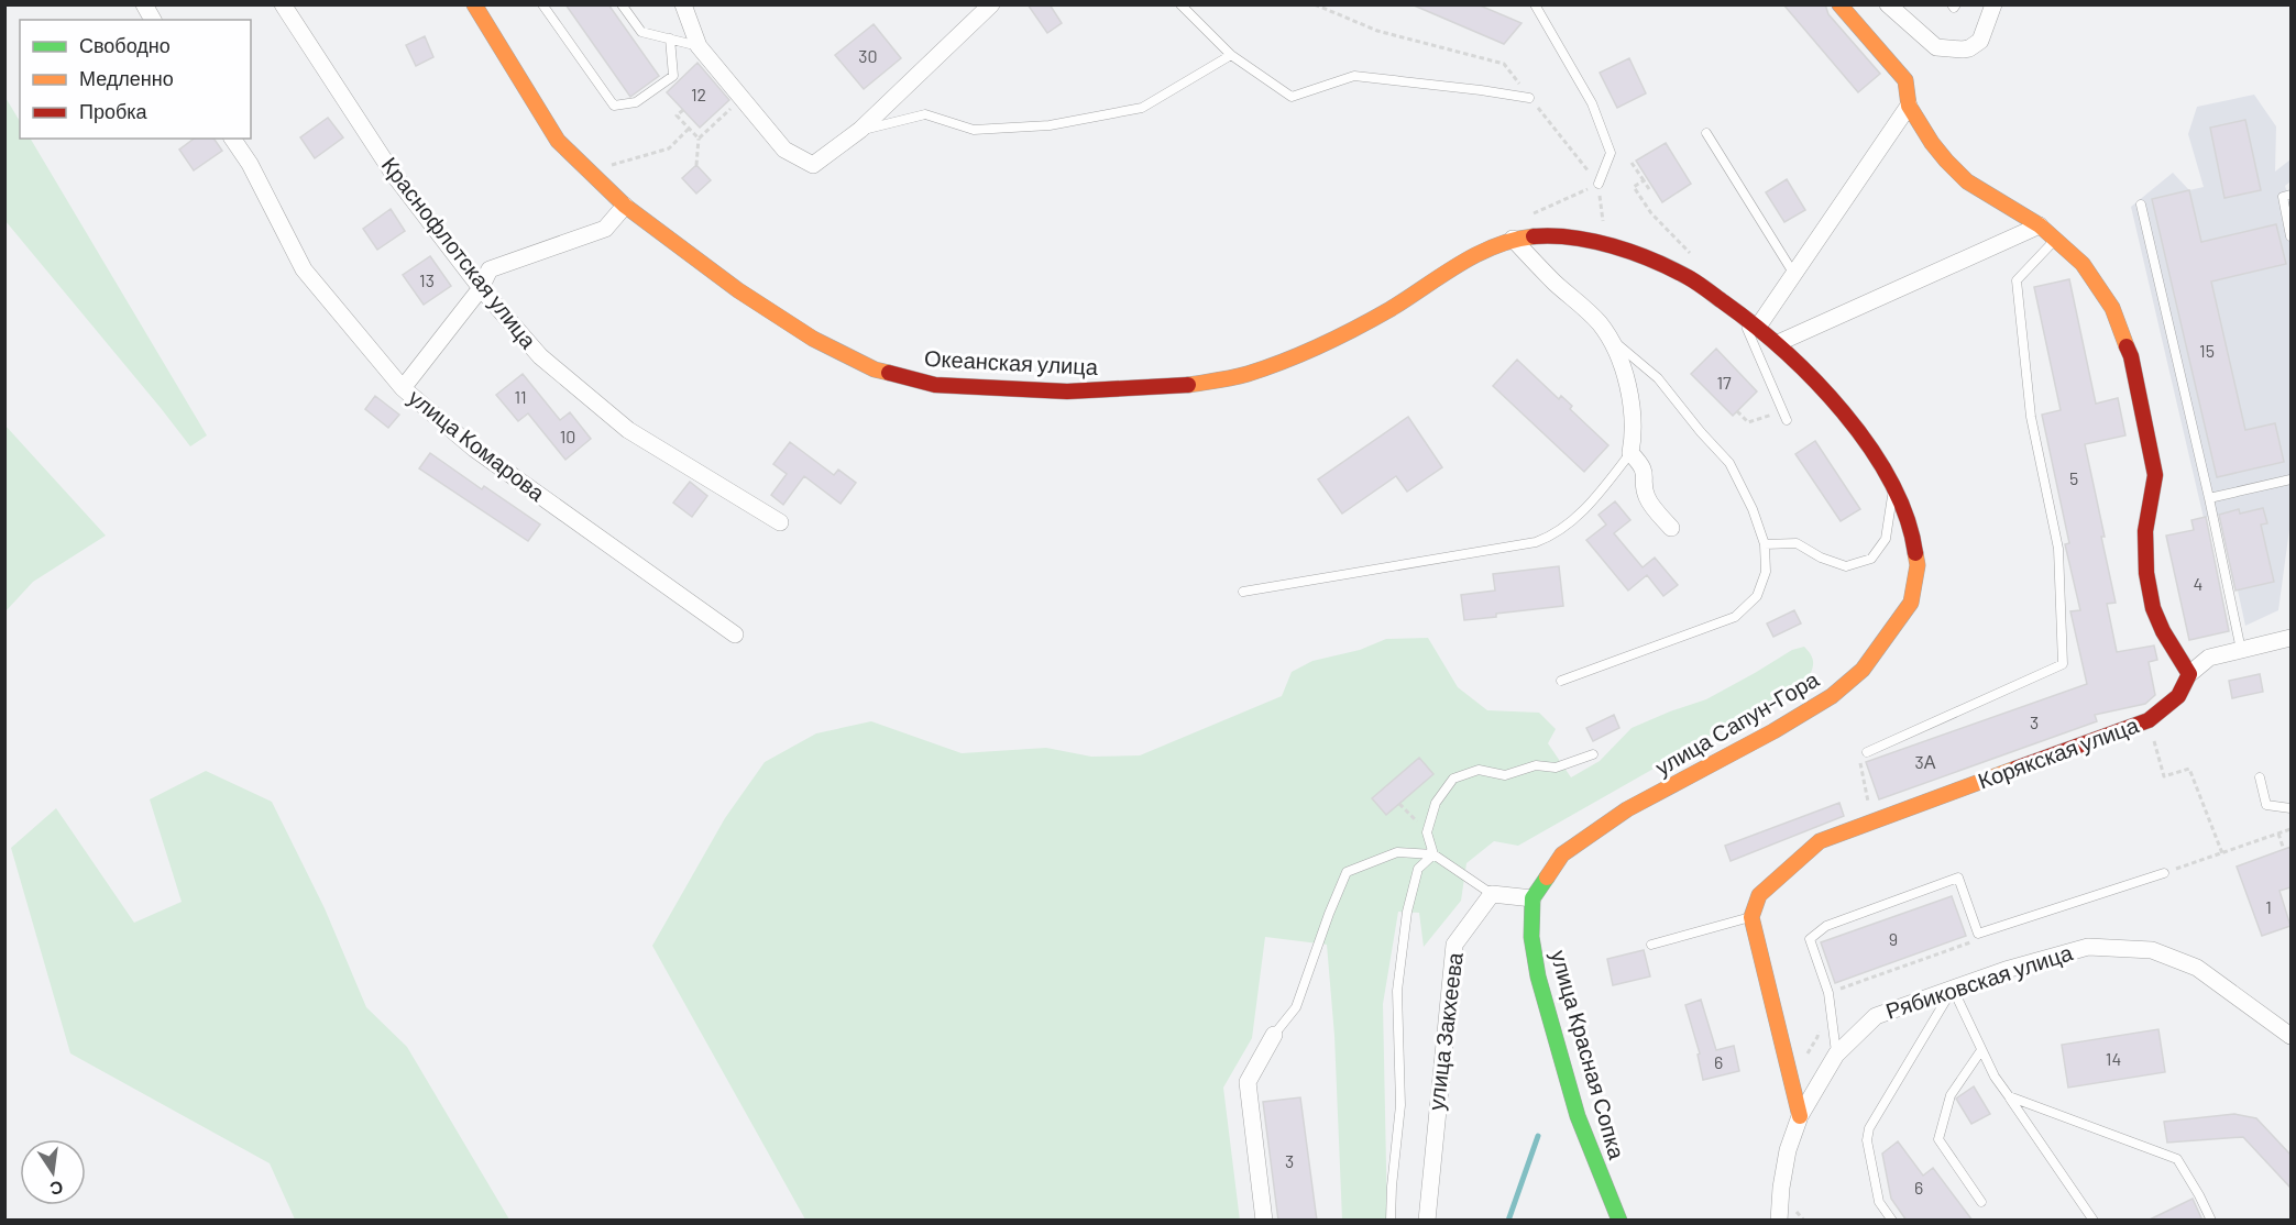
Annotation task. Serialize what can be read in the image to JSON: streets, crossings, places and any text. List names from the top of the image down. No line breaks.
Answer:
{"streets":{"main road":["Океанская улица","улица Сапун-Гора","Корякская улица","улица Красная Сопка"],"street":["Краснофлотская улица","улица Комарова","Рябиковская улица","улица Закхеева"]},"crossings":[["Океанская улица","улица Сапун-Гора"],["улица Сапун-Гора","улица Красная Сопка"]],"house_numbers":["30","12","13","15","17","11","10","5","4","3","3А","1","9","14","6","3","6"],"legend":["Свободно","Медленно","Пробка"],"north":"bottom"}
